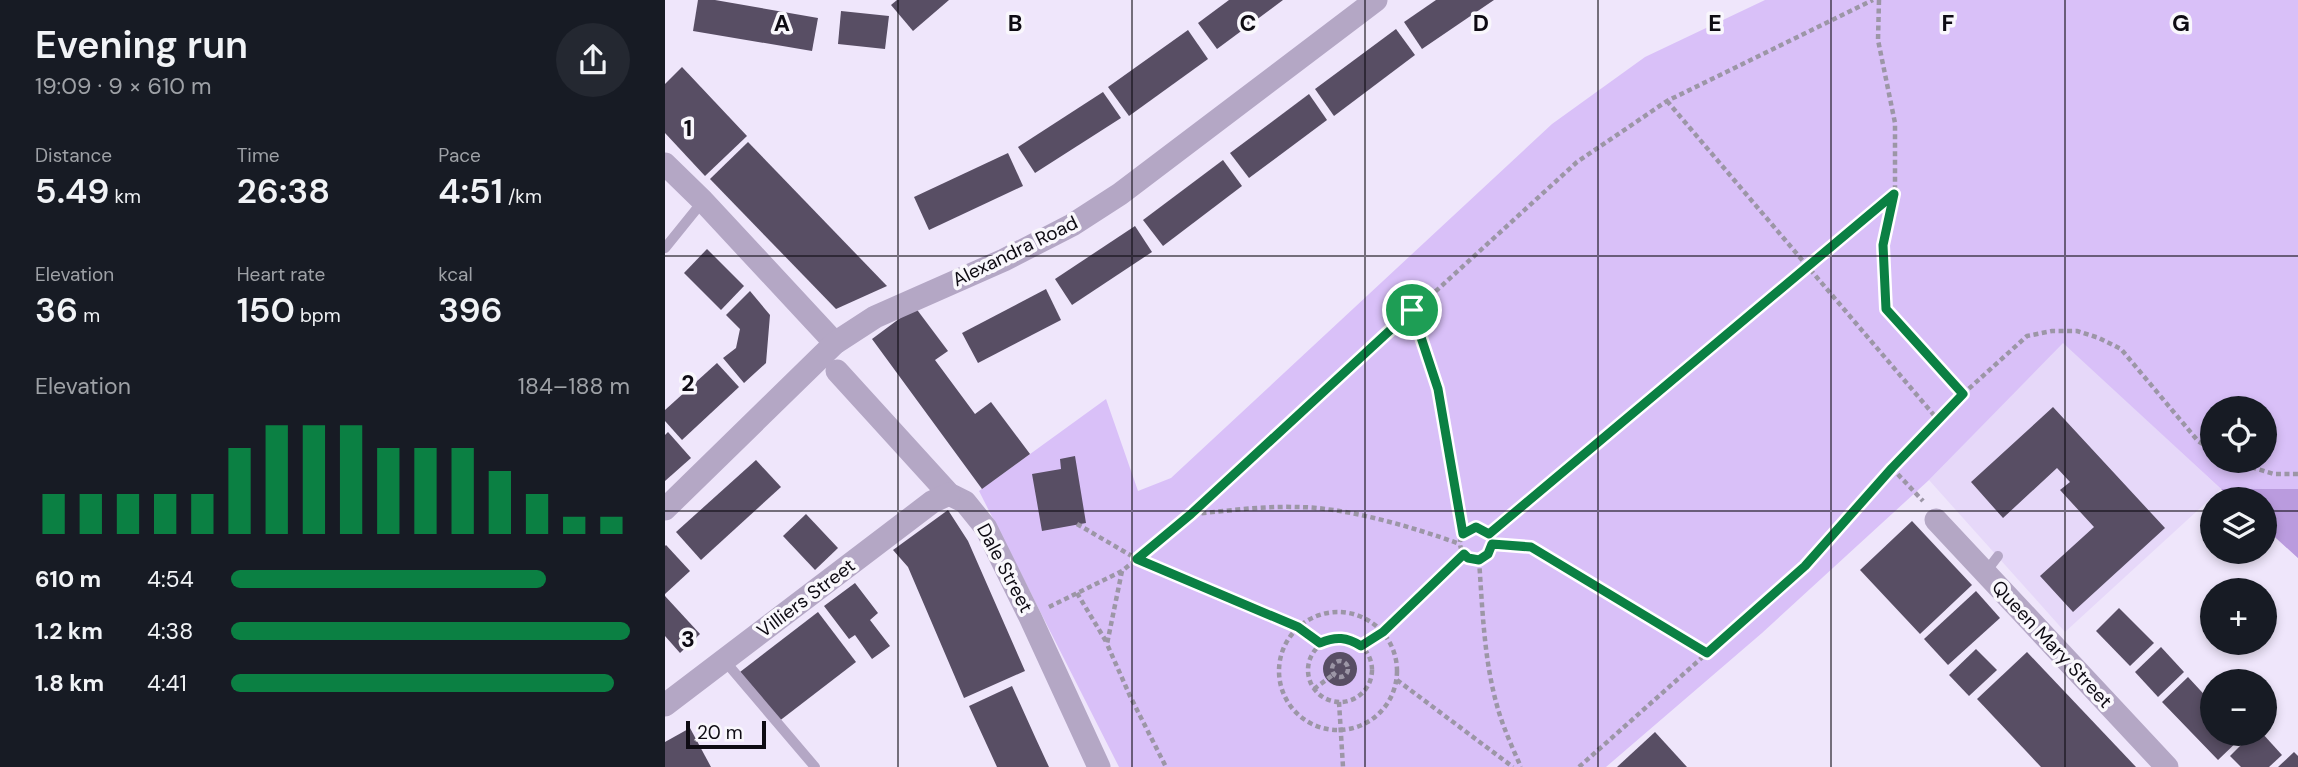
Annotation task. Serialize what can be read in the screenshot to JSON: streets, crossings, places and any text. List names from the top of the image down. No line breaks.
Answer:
{"streets":{"street":["Alexandra Road","Dale Street","Villiers Street","Queen Mary Street"]},"crossings":[["Dale Street","Villiers Street"]],"scale_bar":"20 m","page":{"heading":["Evening run","19:09 · 9 × 610 m"],"stats":[["Distance","5.49 km"],["Time","26:38"],["Pace","4:51 /km"],["Elevation","36 m"],["Heart rate","150 bpm"],["kcal","396"]],"chart":["Elevation","184–188 m"],"map_buttons":["+","−"],"list":[{"name":"610 m","note":"4:54"},{"name":"1.2 km","note":"4:38"},{"name":"1.8 km","note":"4:41"}],"scale":"20 m"},"grid":{"columns":["A","B","C","D","E","F","G"],"rows":["1","2","3"]}}
